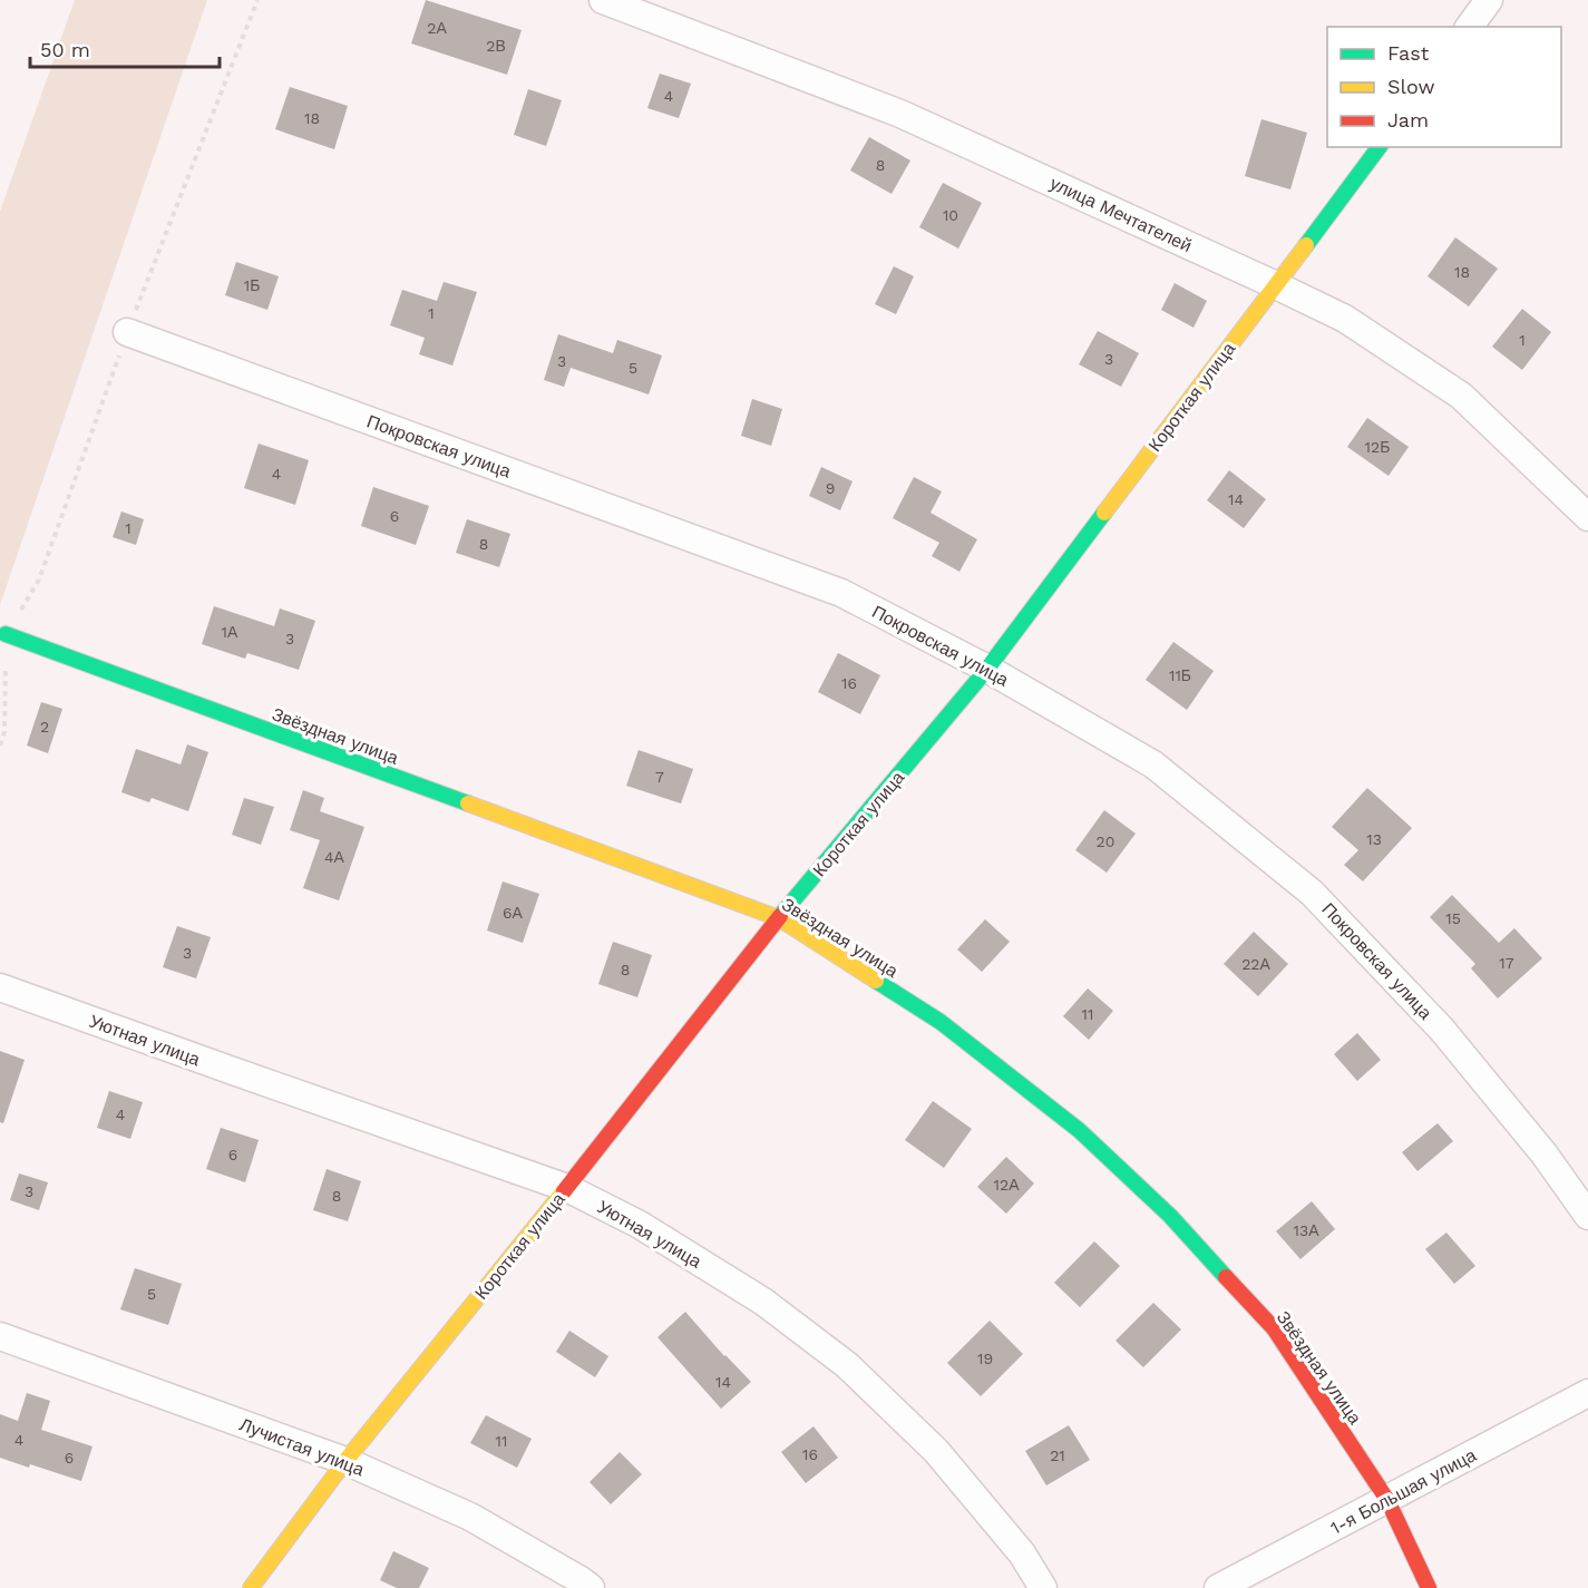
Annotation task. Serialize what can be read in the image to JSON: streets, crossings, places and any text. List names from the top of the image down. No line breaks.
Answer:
{"streets":{"street":["улица Мечтателей","Короткая улица","Покровская улица","Звёздная улица","Уютная улица","Лучистая улица","1-я Большая улица"]},"crossings":[["улица Мечтателей","Короткая улица"],["Короткая улица","Покровская улица"],["Короткая улица","Звёздная улица"],["Короткая улица","Уютная улица"],["Короткая улица","Лучистая улица"],["Звёздная улица","1-я Большая улица"]],"house_numbers":["2А","2В","4","18","8","10","18","1Б","1","1","3","3","5","12Б","4","9","14","6","1","8","1А","3","11Б","16","2","7","13","20","4А","6А","15","3","17","22А","8","11","4","6","12А","3","8","13А","5","19","14","4","11","16","21","6"],"legend":["Fast","Slow","Jam"],"scale_bar":"50 m"}
